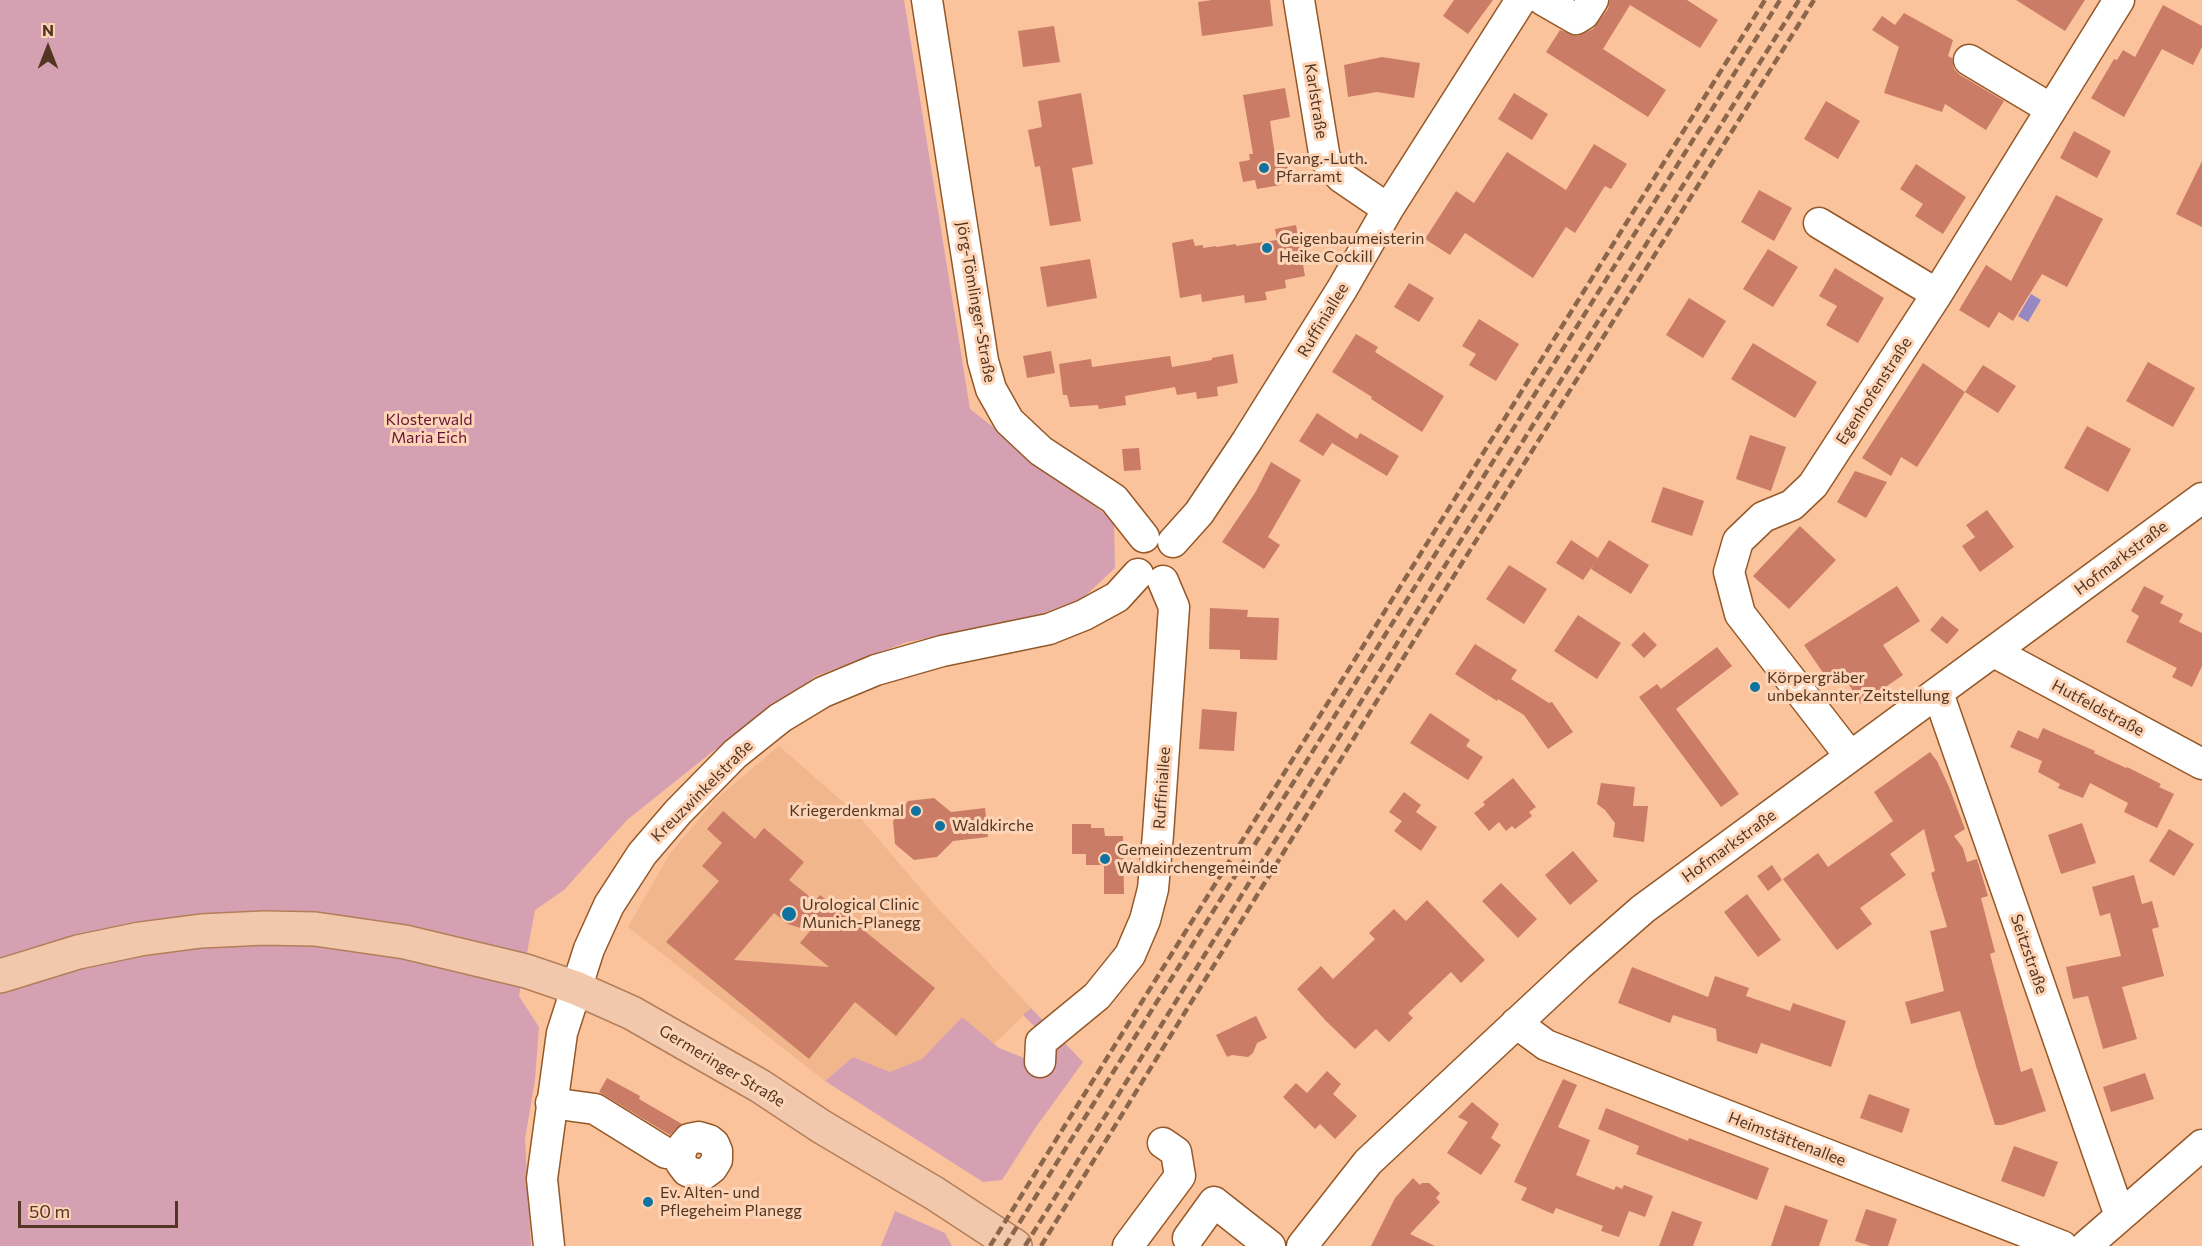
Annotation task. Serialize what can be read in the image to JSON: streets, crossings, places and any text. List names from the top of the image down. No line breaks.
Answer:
{"streets":{"main road":["Germeringer Straße"],"street":["Karlstraße","Jörg-Tömlinger-Straße","Ruffiniallee","Egenhofenstraße","Hofmarkstraße","Hutfeldstraße","Kreuzwinkelstraße","Seitzstraße","Heimstättenallee"]},"crossings":[["Karlstraße","Ruffiniallee"],["Jörg-Tömlinger-Straße","Ruffiniallee"],["Jörg-Tömlinger-Straße","Kreuzwinkelstraße"],["Ruffiniallee","Kreuzwinkelstraße"],["Egenhofenstraße","Hofmarkstraße"],["Hofmarkstraße","Hutfeldstraße"],["Hofmarkstraße","Seitzstraße"],["Hofmarkstraße","Heimstättenallee"],["Kreuzwinkelstraße","Germeringer Straße"]],"parks":["Klosterwald Maria Eich"],"places":["Evang.-Luth. Pfarramt","Geigenbaumeisterin Heike Cockill","Körpergräber unbekannter Zeitstellung","Kriegerdenkmal","Waldkirche","Gemeindezentrum Waldkirchengemeinde","Urological Clinic Munich-Planegg","Ev. Alten- und Pflegeheim Planegg"],"scale_bar":"50 m","north":"top"}
